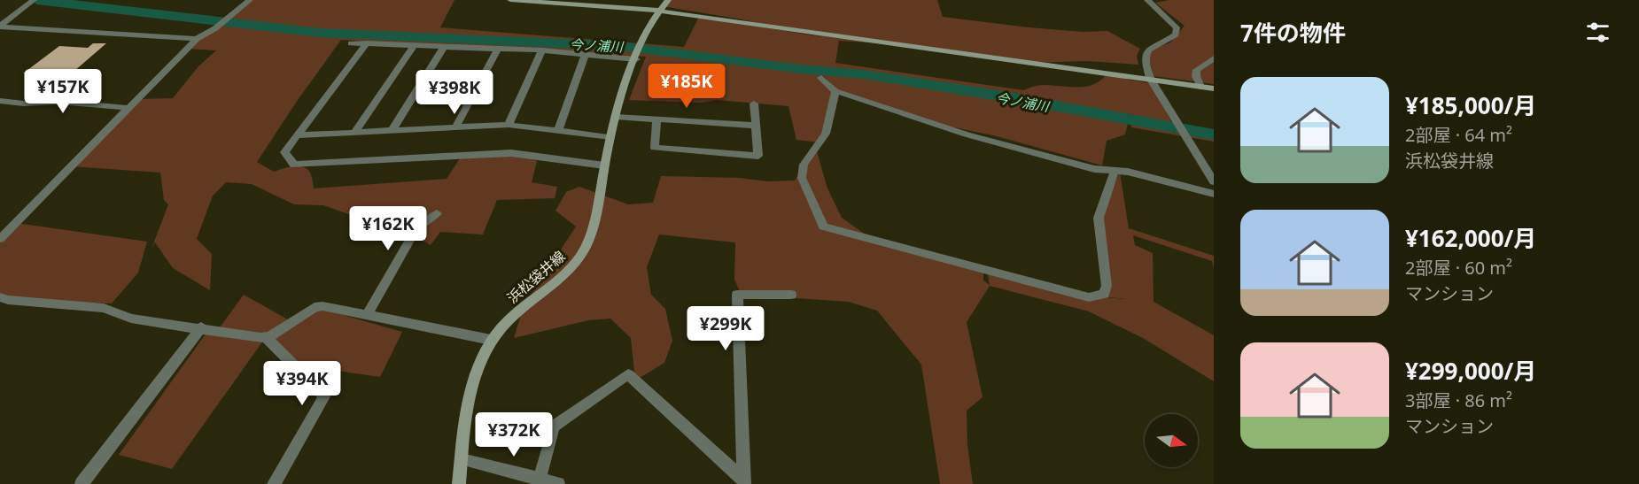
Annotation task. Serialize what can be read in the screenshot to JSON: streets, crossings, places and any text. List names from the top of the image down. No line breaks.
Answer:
{"streets":{"street":["浜松袋井線"]},"water":["今ノ浦川"],"north":"right","page":{"heading":"7件の物件","price":["¥185K","¥157K","¥398K","¥162K","¥299K","¥394K","¥372K"],"list":[{"name":"¥185,000/月","note":"2部屋 · 64 m² · 浜松袋井線"},{"name":"¥162,000/月","note":"2部屋 · 60 m² · マンション"},{"name":"¥299,000/月","note":"3部屋 · 86 m² · マンション"}]}}
